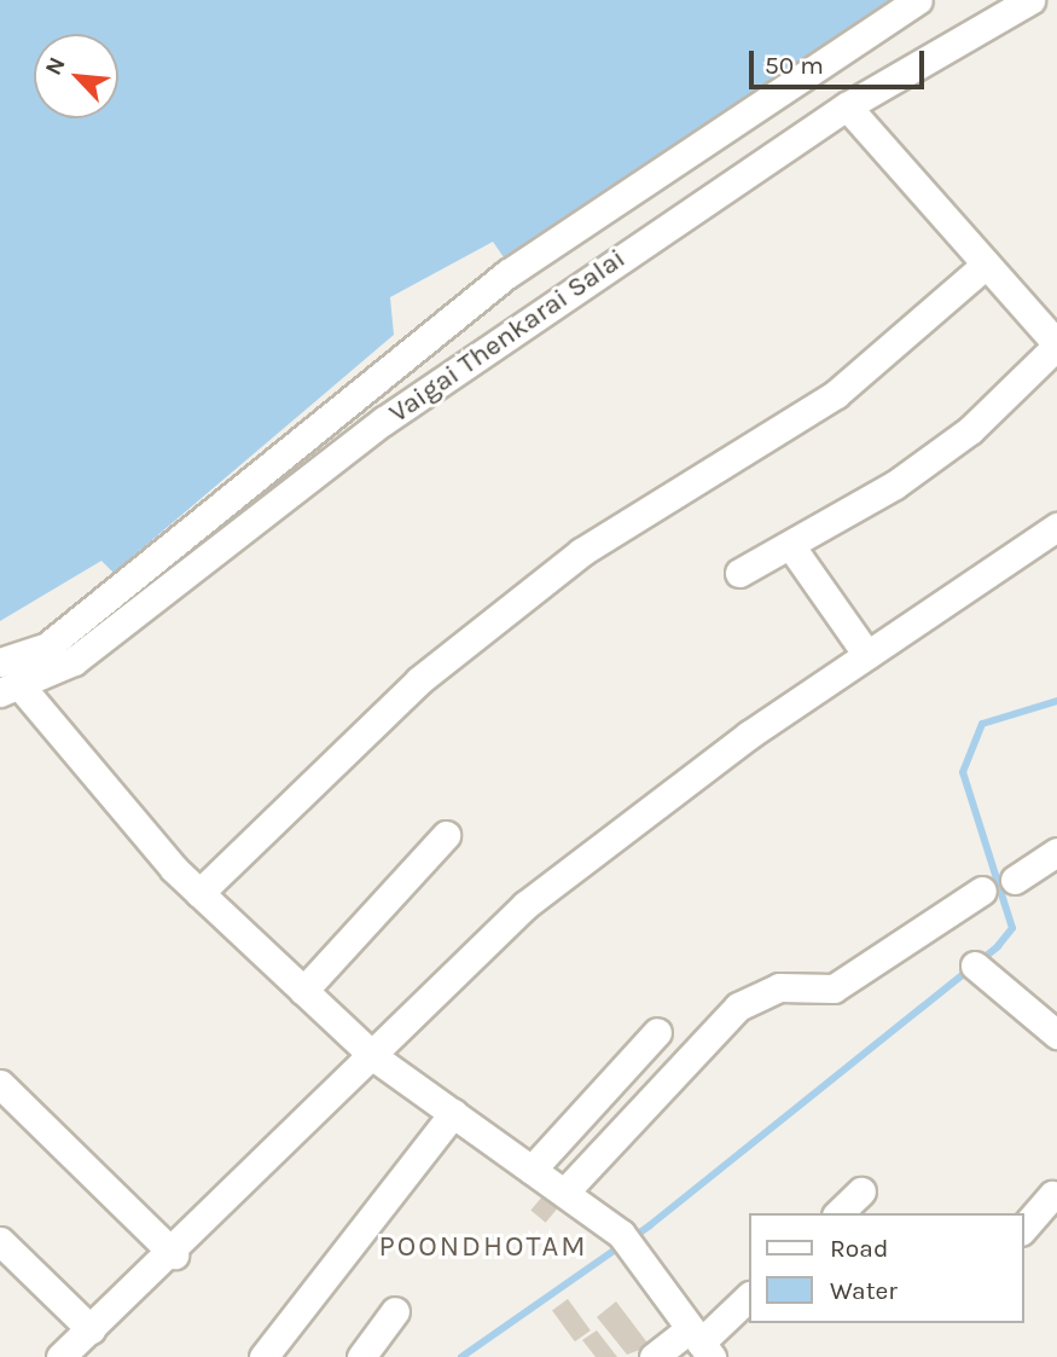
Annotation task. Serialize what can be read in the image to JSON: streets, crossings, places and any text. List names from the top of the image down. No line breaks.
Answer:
{"streets":{"street":["Vaigai Thenkarai Salai"]},"districts":["POONDHOTAM"],"legend":["Road","Water"],"scale_bar":"50 m","north":"top left"}
